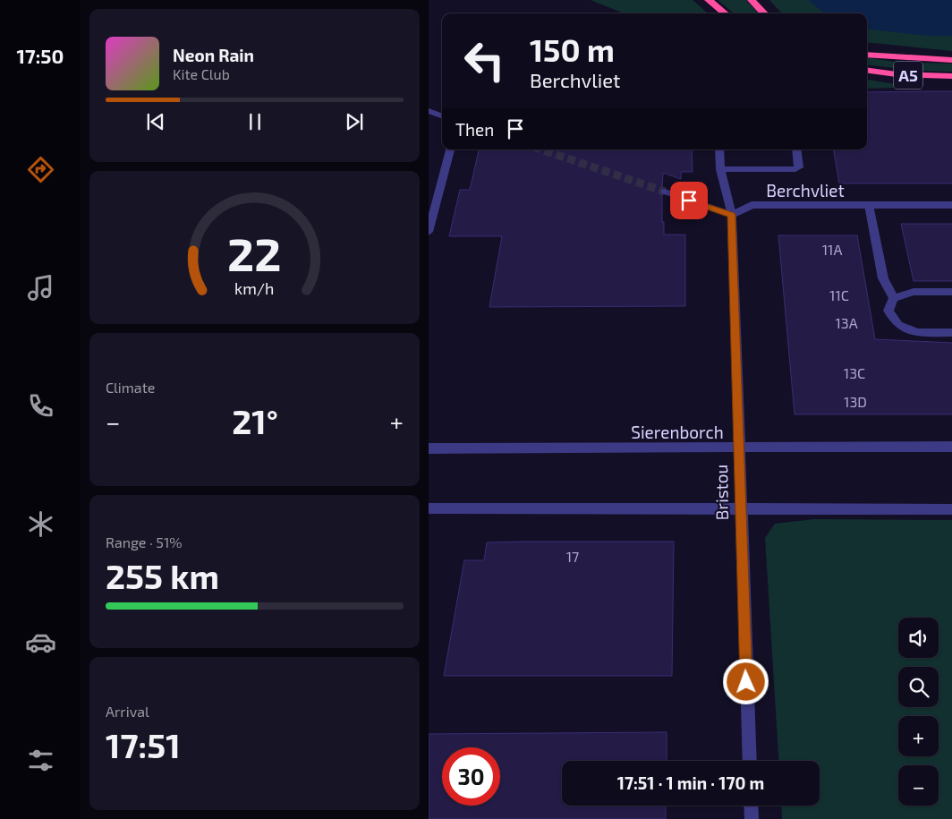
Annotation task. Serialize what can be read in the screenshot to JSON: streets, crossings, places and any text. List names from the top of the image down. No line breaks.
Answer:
{"streets":{"highway":["A5"],"street":["Berchvliet","Sierenborch","Bristou"]},"crossings":[["Berchvliet","Bristou"],["Sierenborch","Bristou"]],"house_numbers":["11A","11C","13A","13C","13D","17"],"page":{"tabs":"17:50","turn":["150 m","Berchvliet"],"song":["Neon Rain","Kite Club"],"then":"Then","tile":["Climate",["Range · 51%","255 km"],["Arrival","17:51"]],"heat":["−","21°","+"],"map_buttons":["+","−"],"limit":"30","trip":"17:51 · 1 min · 170 m","gauge":["22","km/h"]}}
